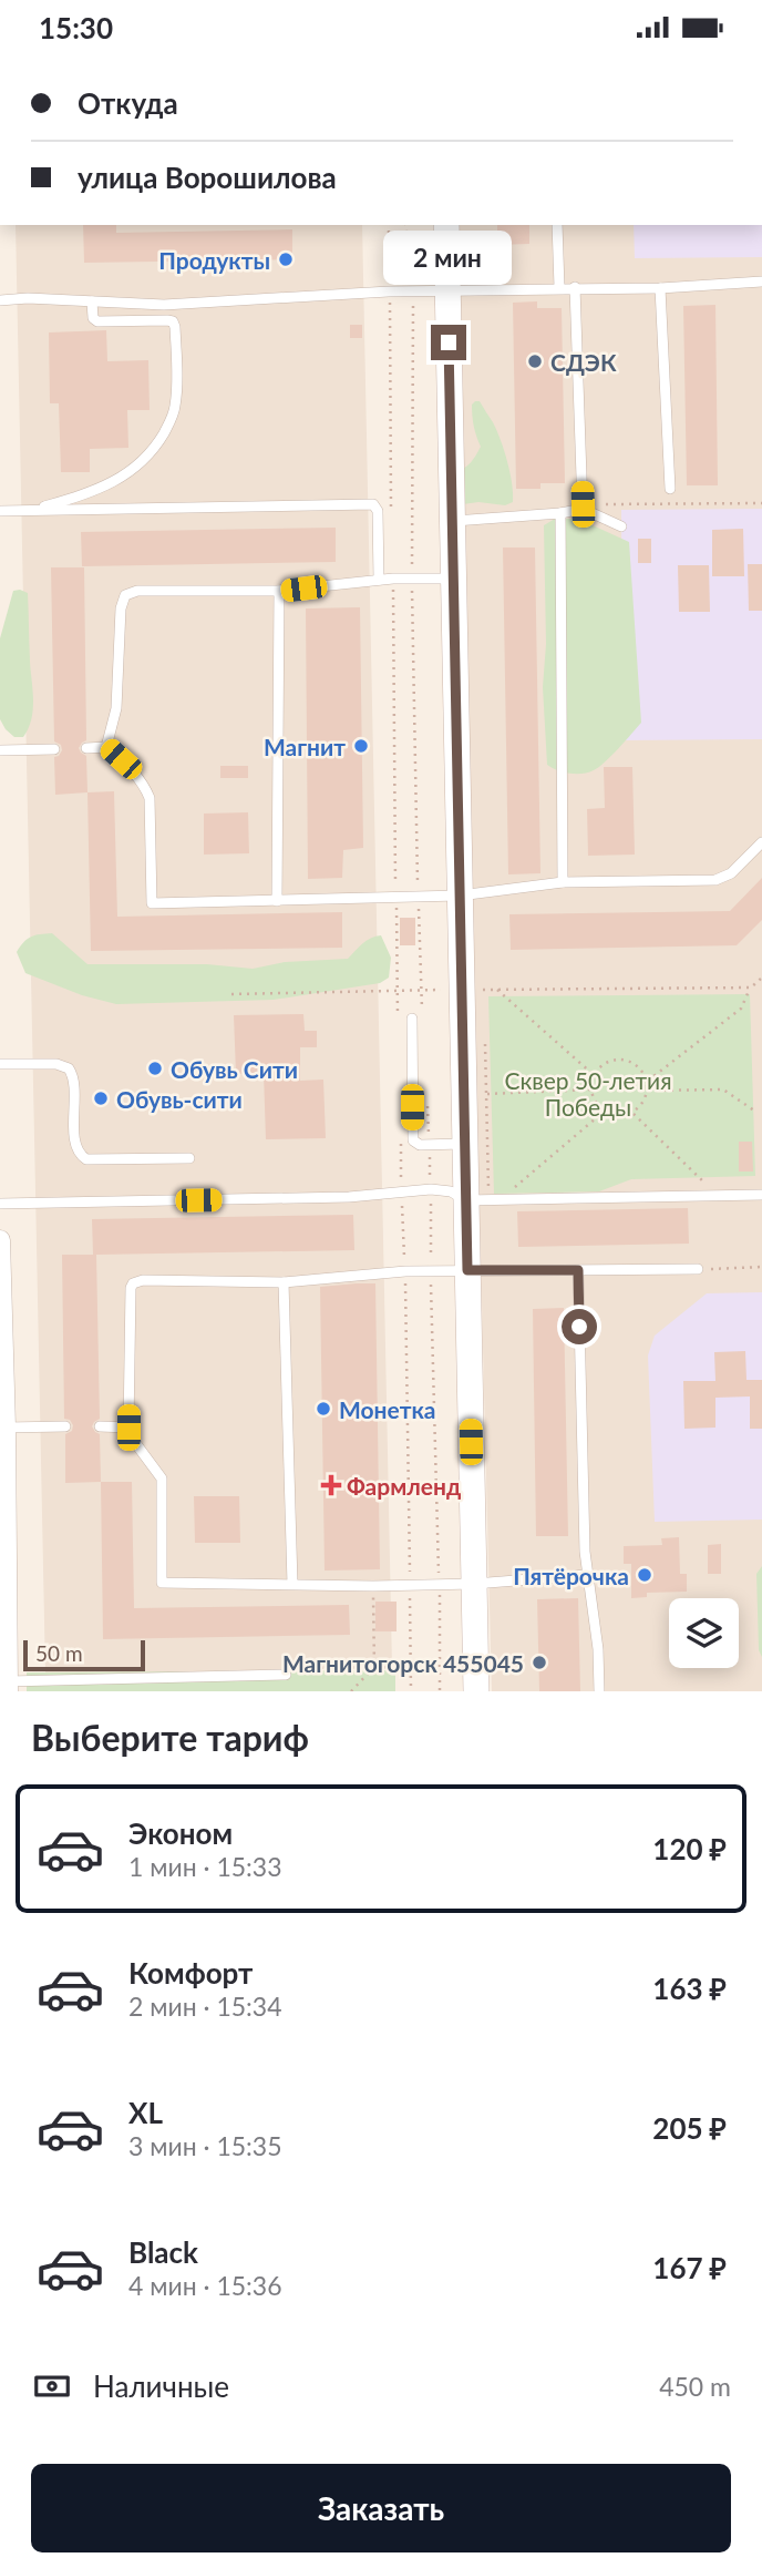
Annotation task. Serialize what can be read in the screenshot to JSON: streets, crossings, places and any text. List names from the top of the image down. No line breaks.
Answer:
{"parks":["Сквер 50-летия Победы"],"places":{"other":["Продукты","СДЭК","Магнит","Обувь Сити","Обувь-сити","Монетка","Пятёрочка","Магнитогорск 455045"],"health":["Фармленд"]},"scale_bar":"50 m","page":{"status":"15:30","banner":["Откуда","улица Ворошилова"],"bubble":"2 мин","scale":"50 m","heading":"Выберите тариф","list":[{"name":"Эконом","note":"1 мин · 15:33","value":"120 ₽"},{"name":"Комфорт","note":"2 мин · 15:34","value":"163 ₽"},{"name":"XL","note":"3 мин · 15:35","value":"205 ₽"},{"name":"Black","note":"4 мин · 15:36","value":"167 ₽"}],"pay":["Наличные","450 m"],"buttons":"Заказать"}}
